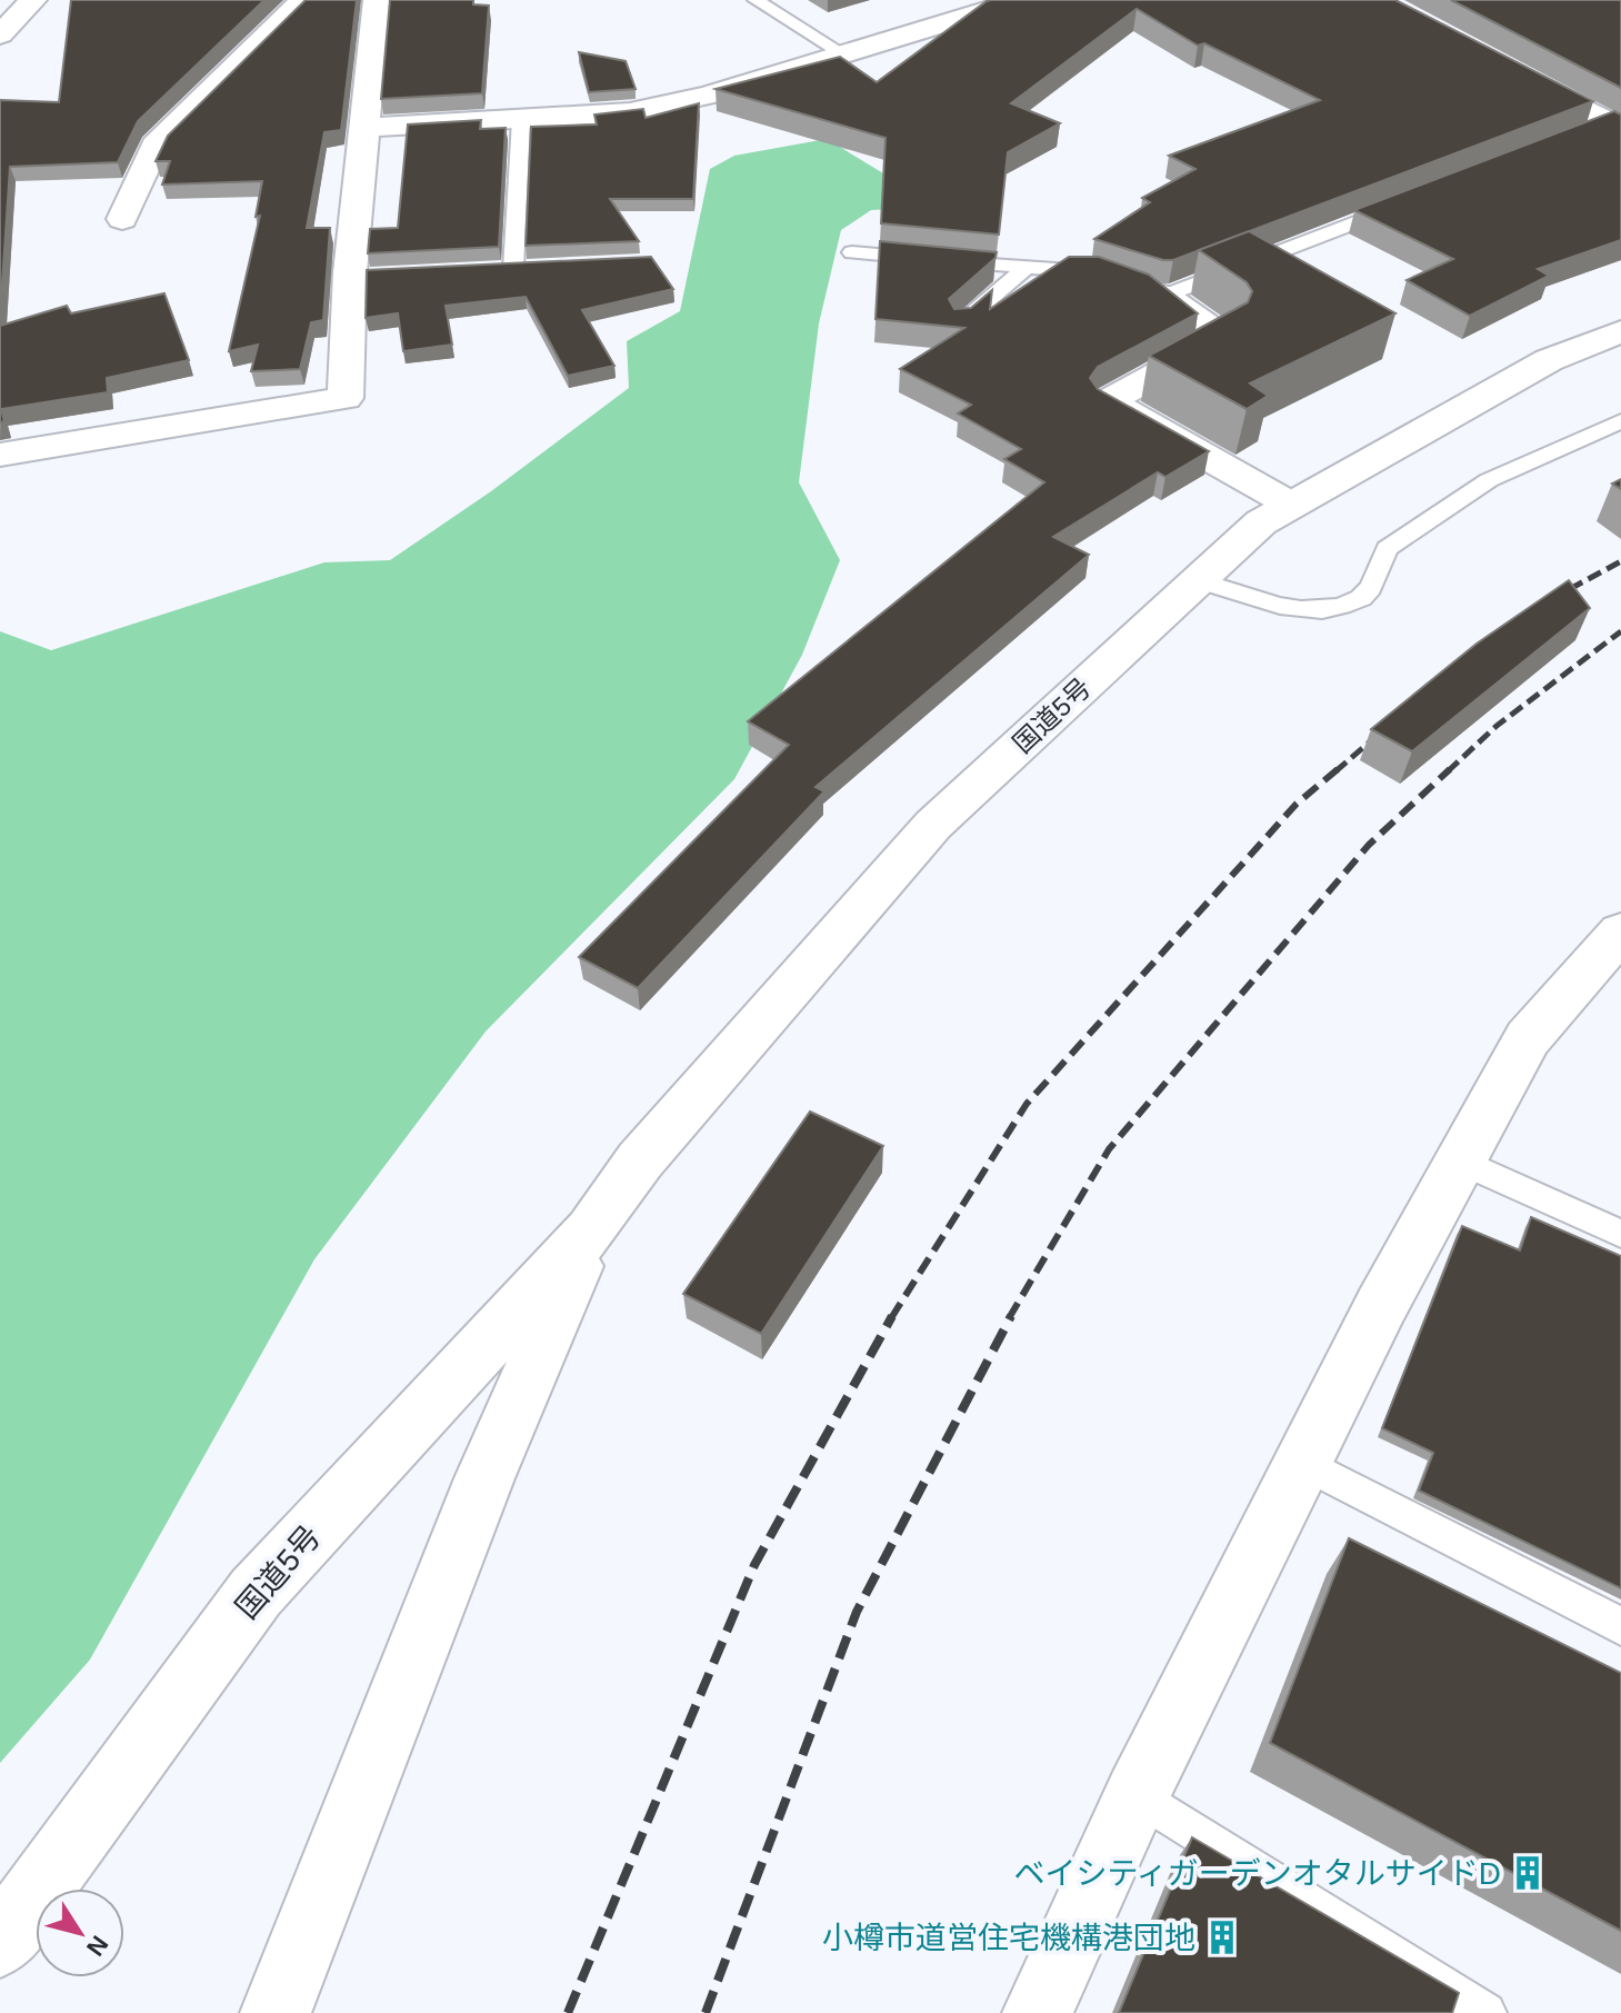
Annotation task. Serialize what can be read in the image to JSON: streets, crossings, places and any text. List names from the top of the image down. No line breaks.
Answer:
{"streets":{"main road":["国道5号"]},"places":{"building":["ベイシティガーデンオタルサイドD","小樽市道営住宅機構港団地"]},"north":"bottom right"}
